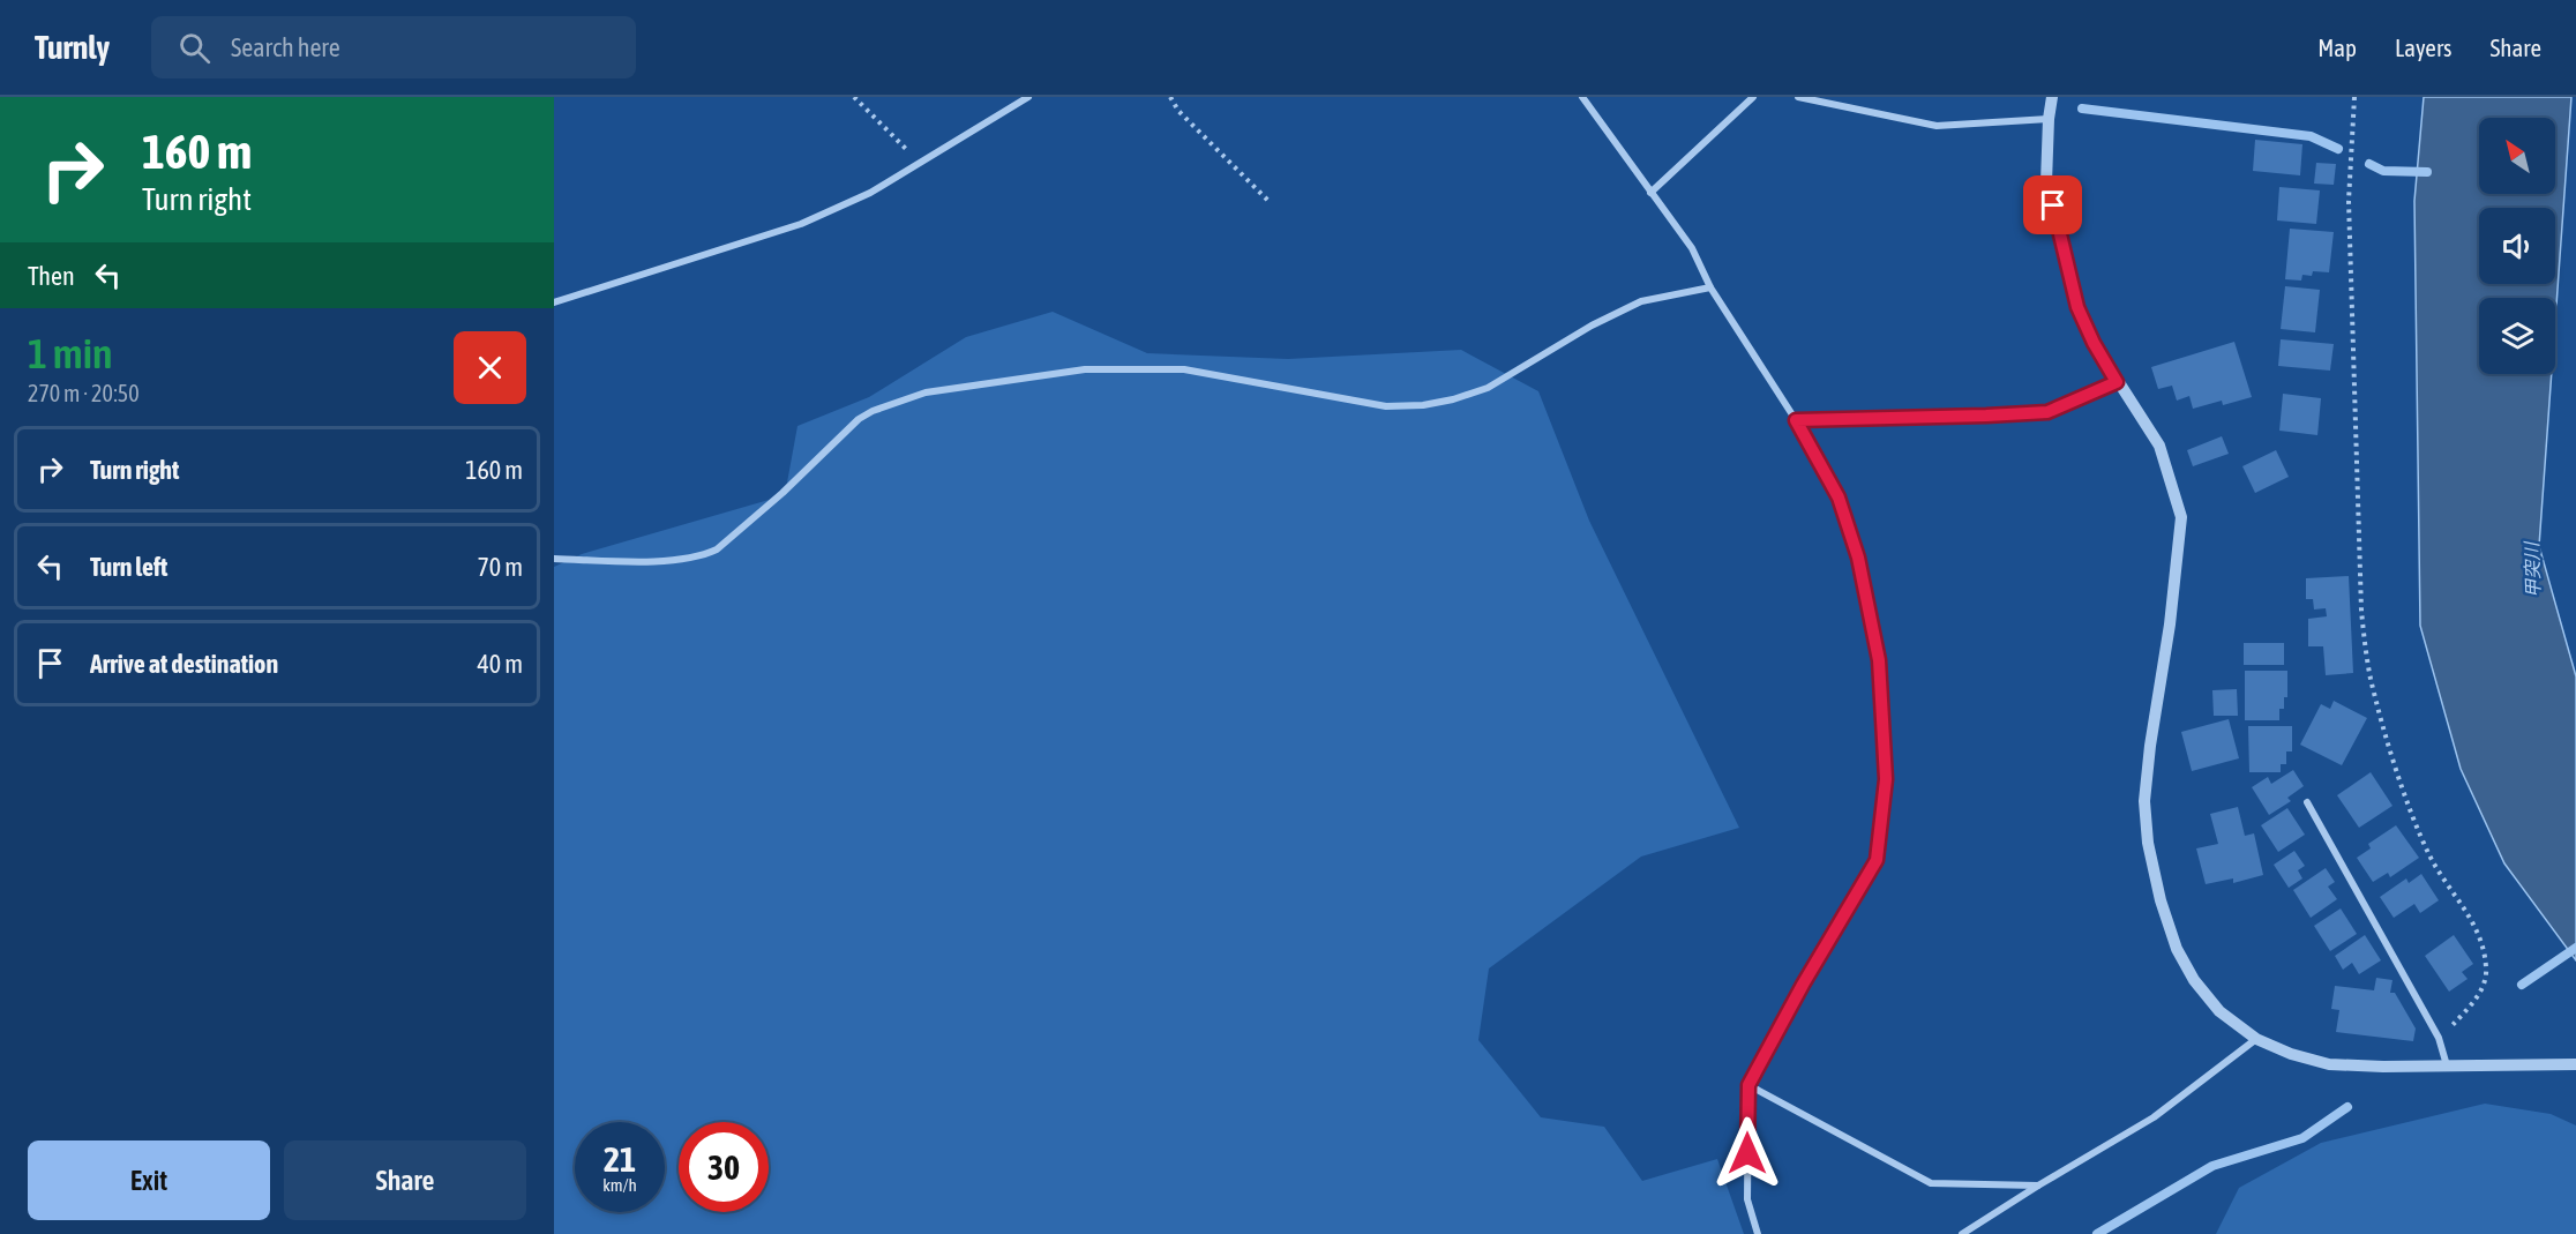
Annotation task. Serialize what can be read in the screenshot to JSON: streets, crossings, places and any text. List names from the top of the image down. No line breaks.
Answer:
{"water":["甲突川"],"north":"top left","page":{"header":"Turnly","search":"Search here","nav":["Map","Layers","Share"],"turn":["160 m","Turn right"],"then":"Then","heading":["1 min","270 m · 20:50"],"list":[{"name":"Turn right","value":"160 m"},{"name":"Turn left","value":"70 m"},{"name":"Arrive at destination","value":"40 m"}],"speed":"21 km/h","limit":"30","buttons":["Exit","Share"]}}
